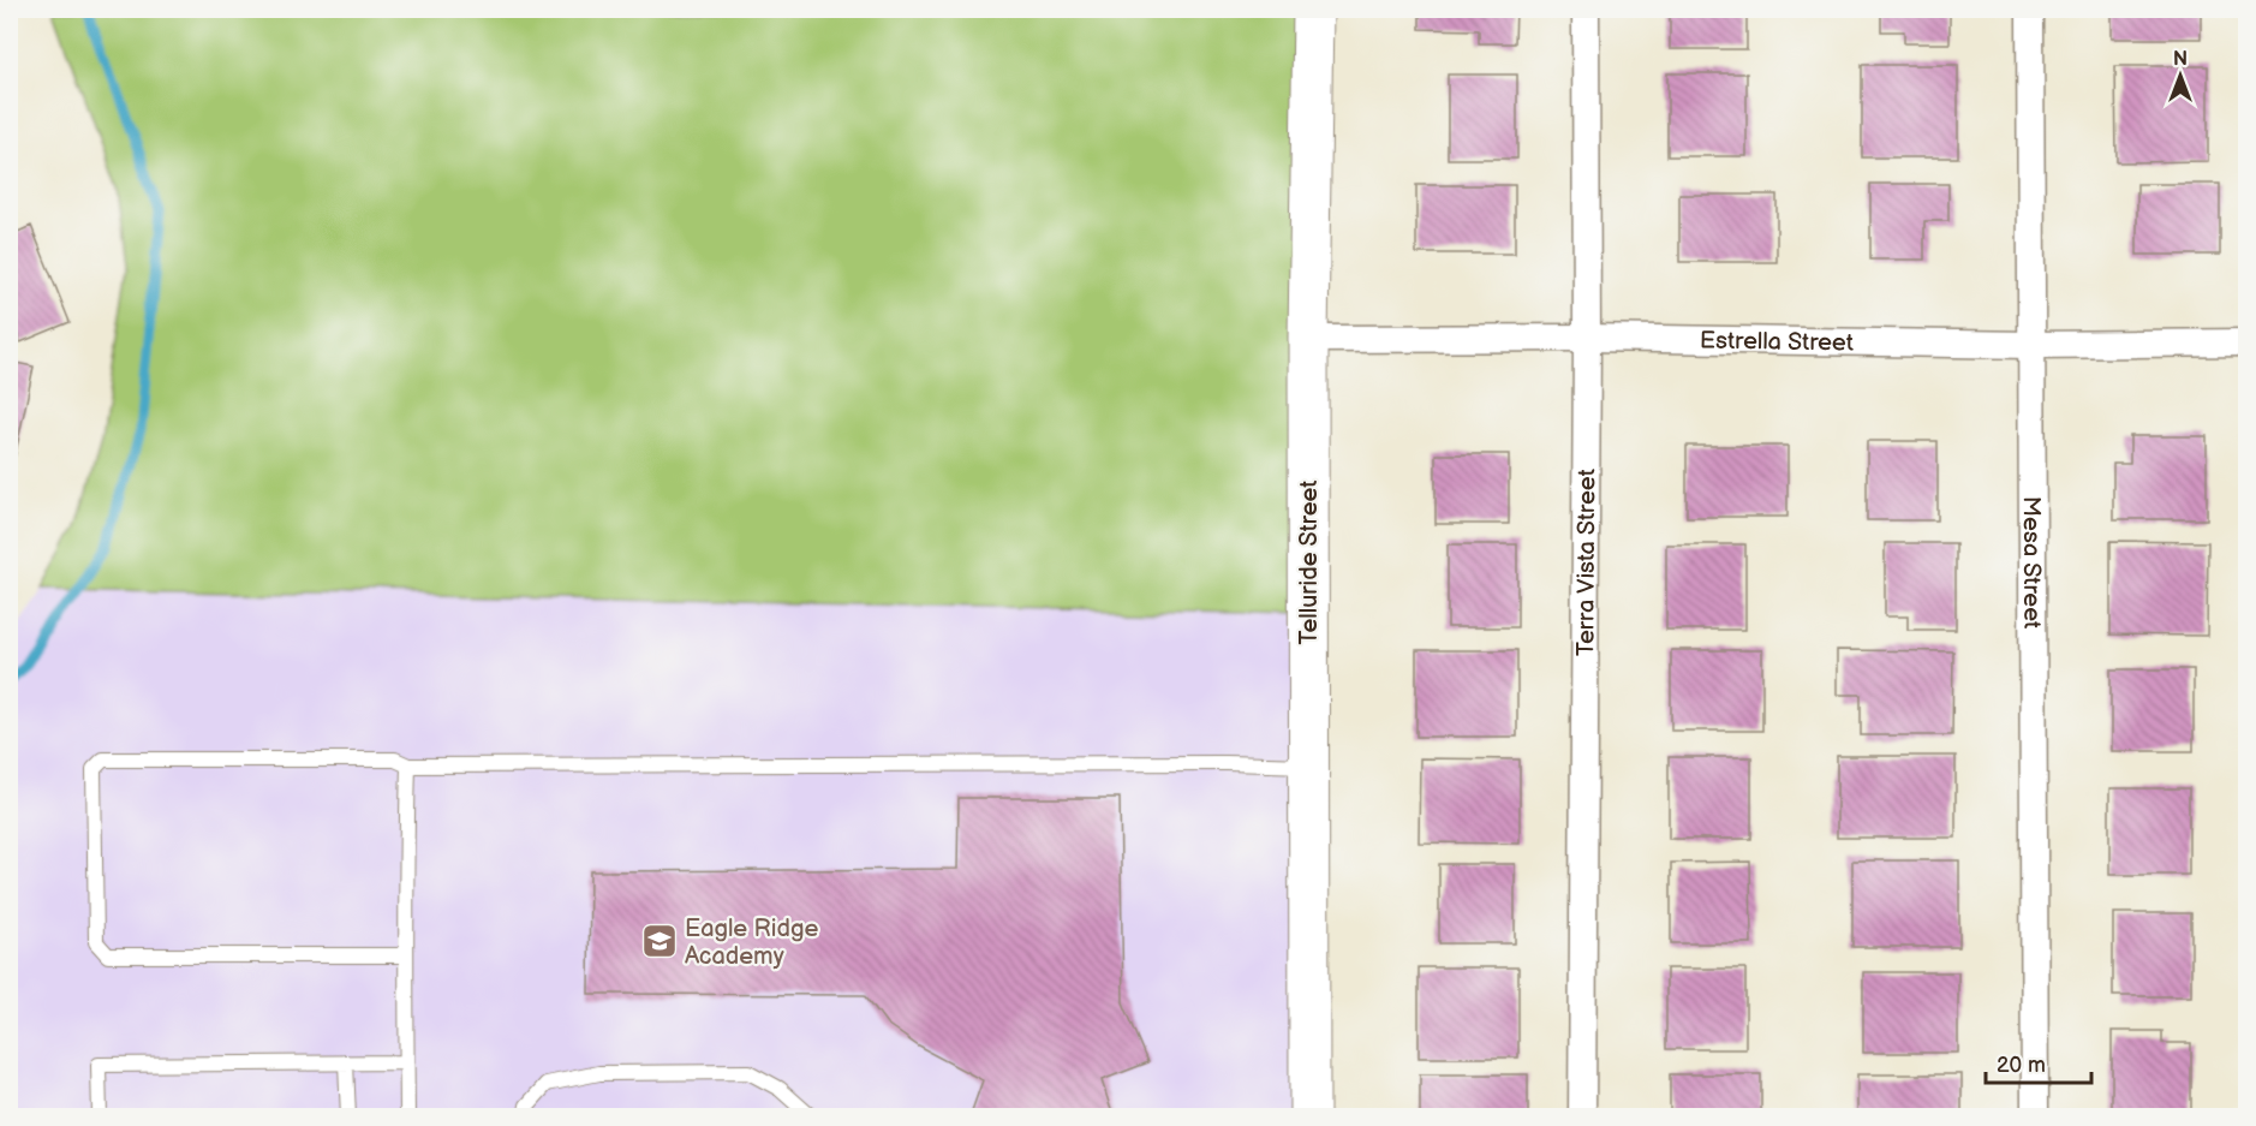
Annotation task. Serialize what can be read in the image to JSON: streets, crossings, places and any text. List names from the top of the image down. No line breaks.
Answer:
{"streets":{"street":["Estrella Street","Telluride Street","Terra Vista Street","Mesa Street"]},"crossings":[["Estrella Street","Telluride Street"],["Estrella Street","Terra Vista Street"],["Estrella Street","Mesa Street"]],"places":{"school or university":["Eagle Ridge Academy"]},"scale_bar":"20 m","north":"top"}
